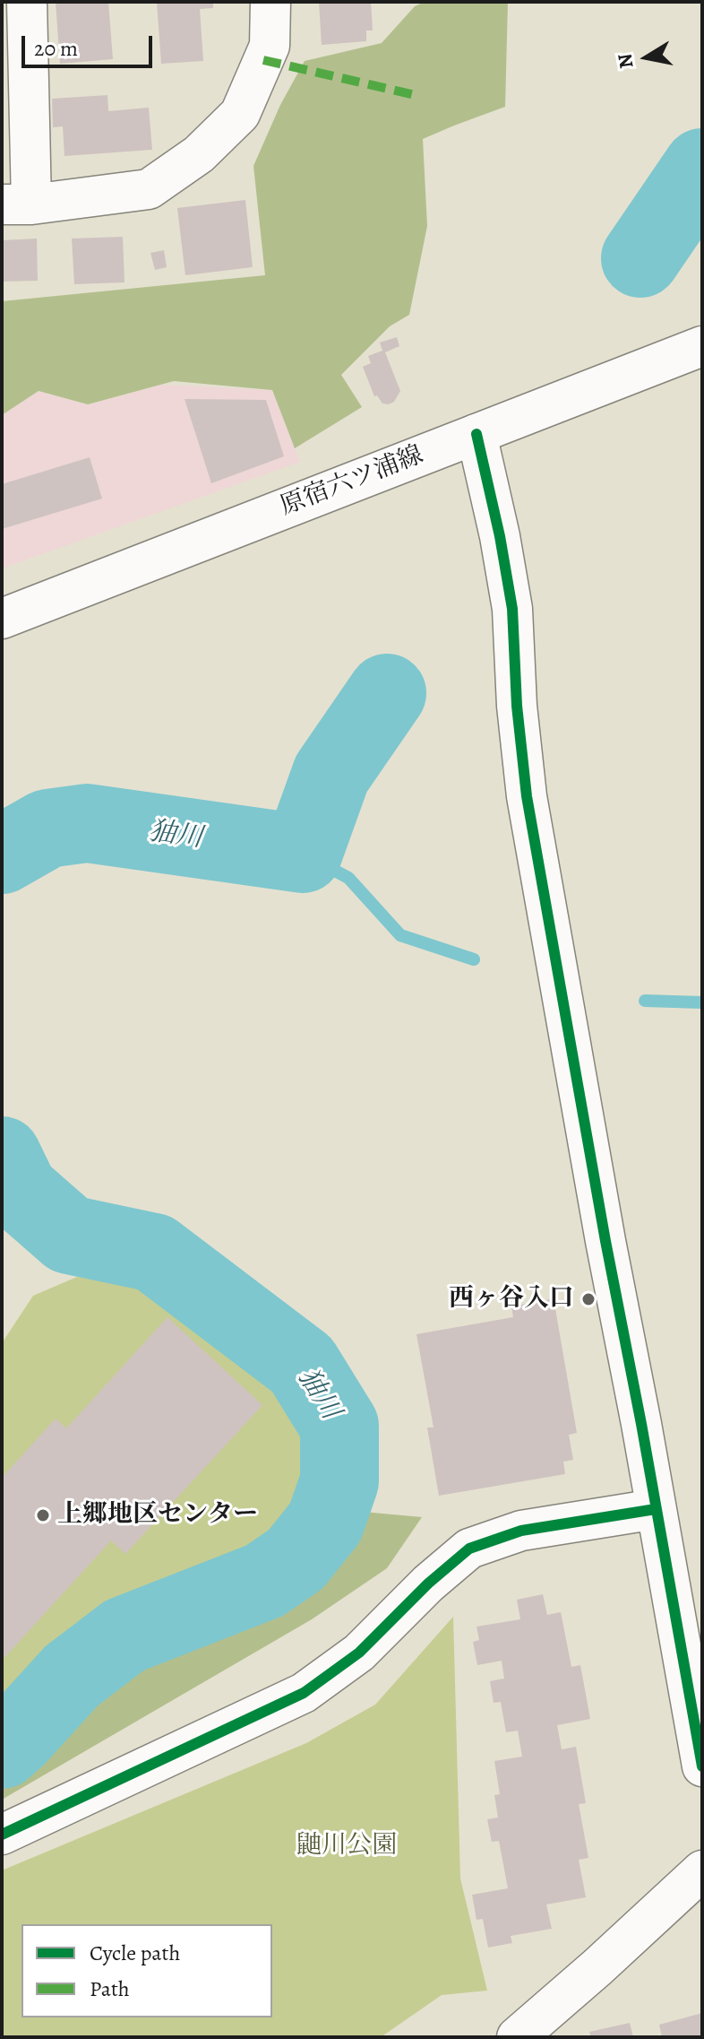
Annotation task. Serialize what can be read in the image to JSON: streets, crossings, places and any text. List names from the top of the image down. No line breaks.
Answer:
{"streets":{"street":["原宿六ツ浦線"]},"water":["㹨川"],"parks":["鼬川公園"],"places":["西ヶ谷入口","上郷地区センター"],"legend":["Cycle path","Path"],"scale_bar":"20 m","north":"left"}
